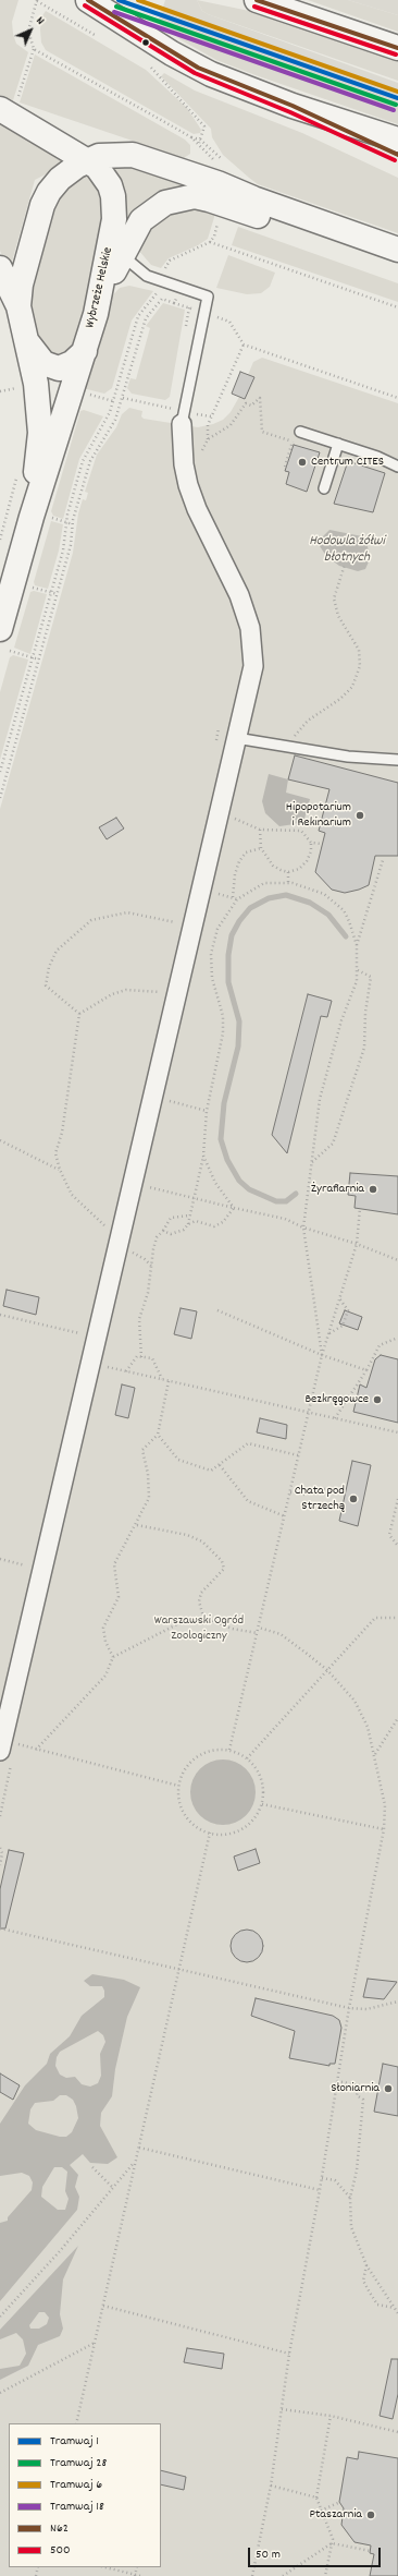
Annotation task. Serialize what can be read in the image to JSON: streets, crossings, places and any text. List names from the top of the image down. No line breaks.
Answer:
{"streets":{"main road":["Wybrzeże Helskie"]},"water":["Hodowla żółwi błotnych"],"parks":["Warszawski Ogród Zoologiczny"],"places":["Centrum CITES","Hipopotarium i Rekinarium","Żyrafiarnia","Bezkręgowce","Chata pod Strzechą","Słoniarnia","Ptaszarnia"],"lines":["tram line 1","tram line 6","transit line N62","transit line 500","tram line 28","tram line 18"],"legend":["Tramwaj 1","Tramwaj 28","Tramwaj 6","Tramwaj 18","N62","500"],"scale_bar":"50 m","north":"top right"}
